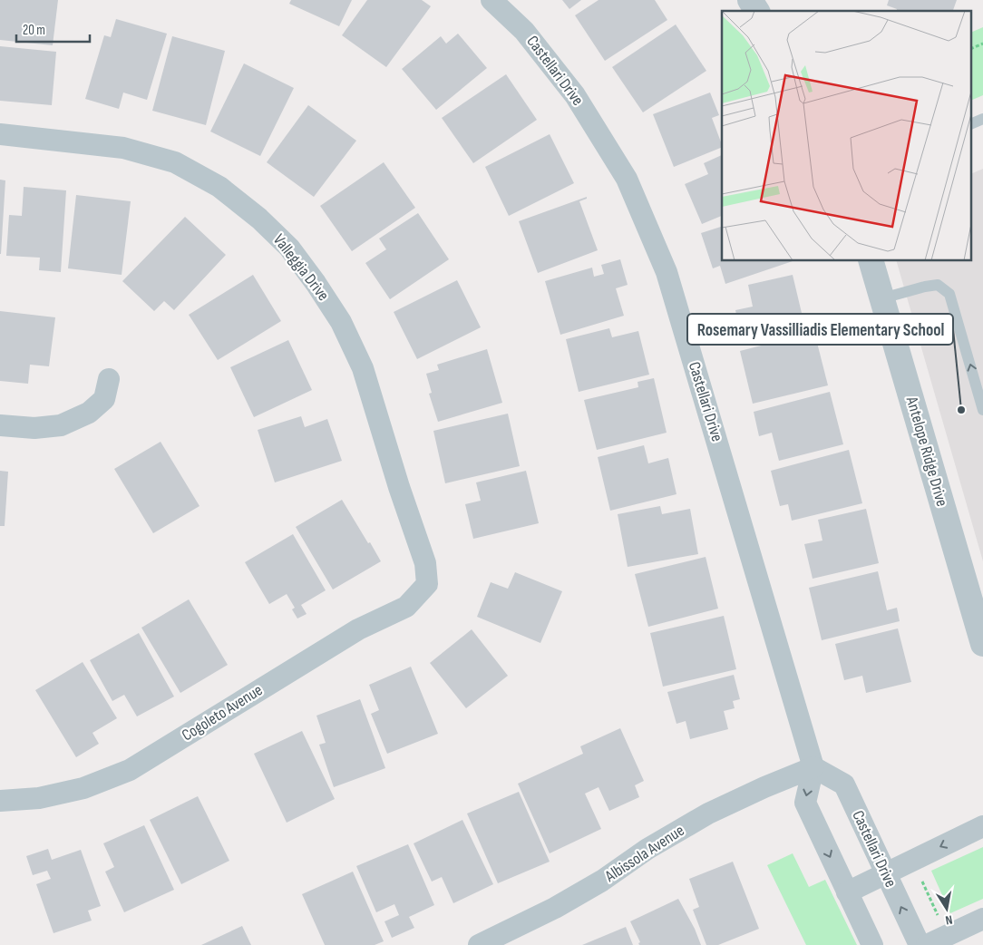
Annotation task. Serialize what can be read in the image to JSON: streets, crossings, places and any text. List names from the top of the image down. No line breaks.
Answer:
{"streets":{"street":["Castellari Drive","Valleggia Drive","Antelope Ridge Drive","Cogoleto Avenue","Albissola Avenue"]},"crossings":[["Castellari Drive","Albissola Avenue"],["Valleggia Drive","Cogoleto Avenue"]],"places":["Rosemary Vassilliadis Elementary School"],"scale_bar":"20 m","north":"bottom"}
